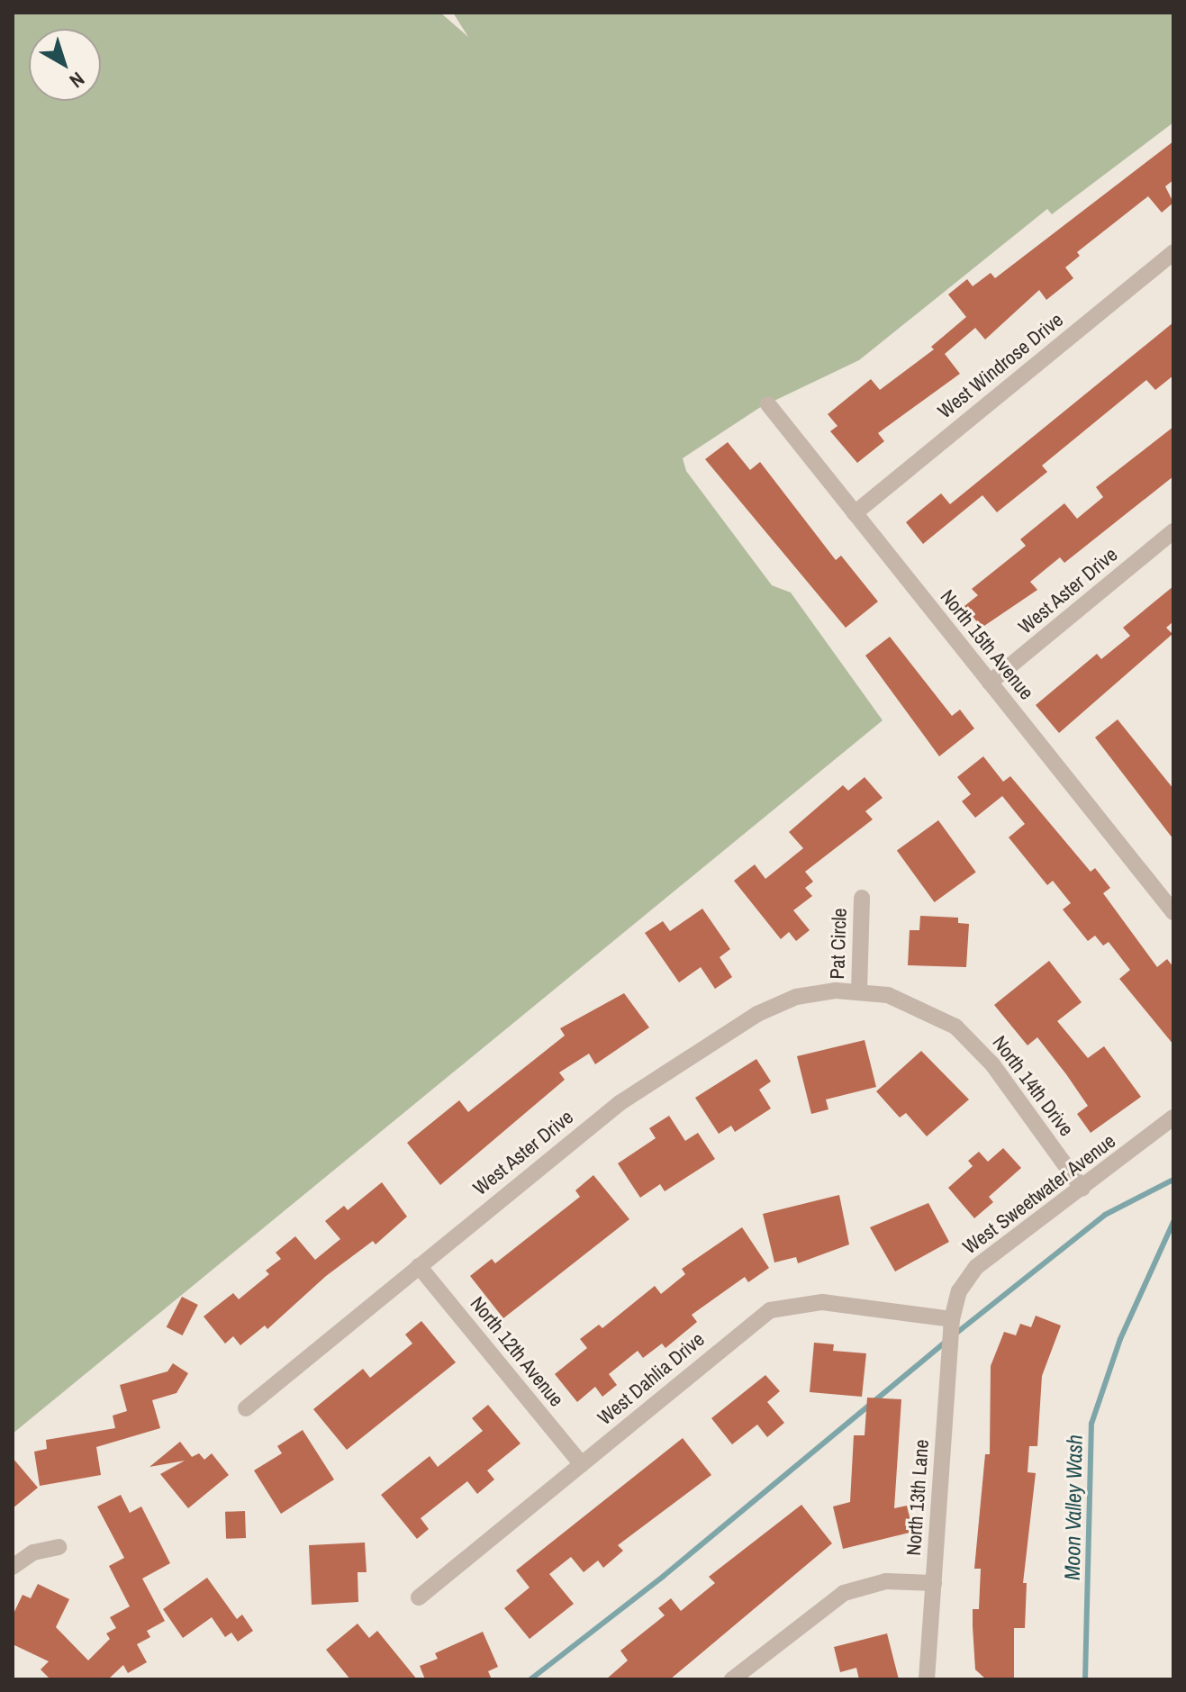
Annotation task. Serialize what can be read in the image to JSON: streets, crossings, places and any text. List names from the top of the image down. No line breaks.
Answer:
{"streets":{"street":["West Windrose Drive","West Aster Drive","North 15th Avenue","Pat Circle","North 14th Drive","West Sweetwater Avenue","North 12th Avenue","West Dahlia Drive","North 13th Lane"]},"crossings":[["West Windrose Drive","North 15th Avenue"],["West Aster Drive","North 15th Avenue"],["West Aster Drive","Pat Circle"],["West Aster Drive","North 14th Drive"],["West Aster Drive","North 12th Avenue"],["Pat Circle","North 14th Drive"],["North 14th Drive","West Sweetwater Avenue"],["West Sweetwater Avenue","West Dahlia Drive"],["West Sweetwater Avenue","North 13th Lane"],["North 12th Avenue","West Dahlia Drive"],["West Dahlia Drive","North 13th Lane"]],"water":["Moon Valley Wash"],"north":"bottom right"}
